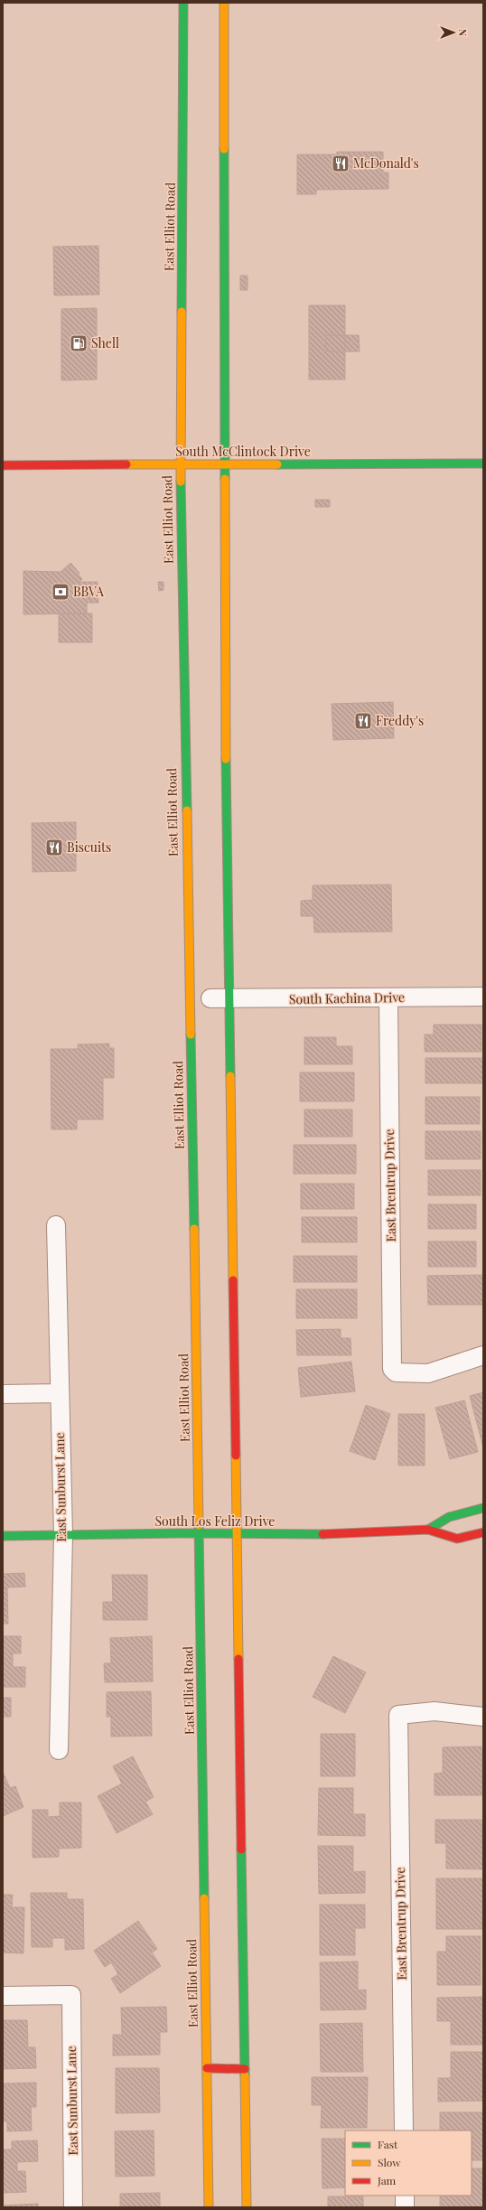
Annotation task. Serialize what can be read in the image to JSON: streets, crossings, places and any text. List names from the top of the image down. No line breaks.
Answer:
{"streets":{"main road":["East Elliot Road","South McClintock Drive","South Los Feliz Drive"],"street":["South Kachina Drive","East Brentrup Drive","East Sunburst Lane"]},"crossings":[["East Elliot Road","South McClintock Drive"],["East Elliot Road","South Los Feliz Drive"],["South Kachina Drive","East Brentrup Drive"],["East Sunburst Lane","South Los Feliz Drive"]],"places":{"restaurant":["McDonald's","Freddy's","Biscuits"],"fuel station":["Shell"],"bank":["BBVA"]},"legend":["Fast","Slow","Jam"],"north":"right"}
